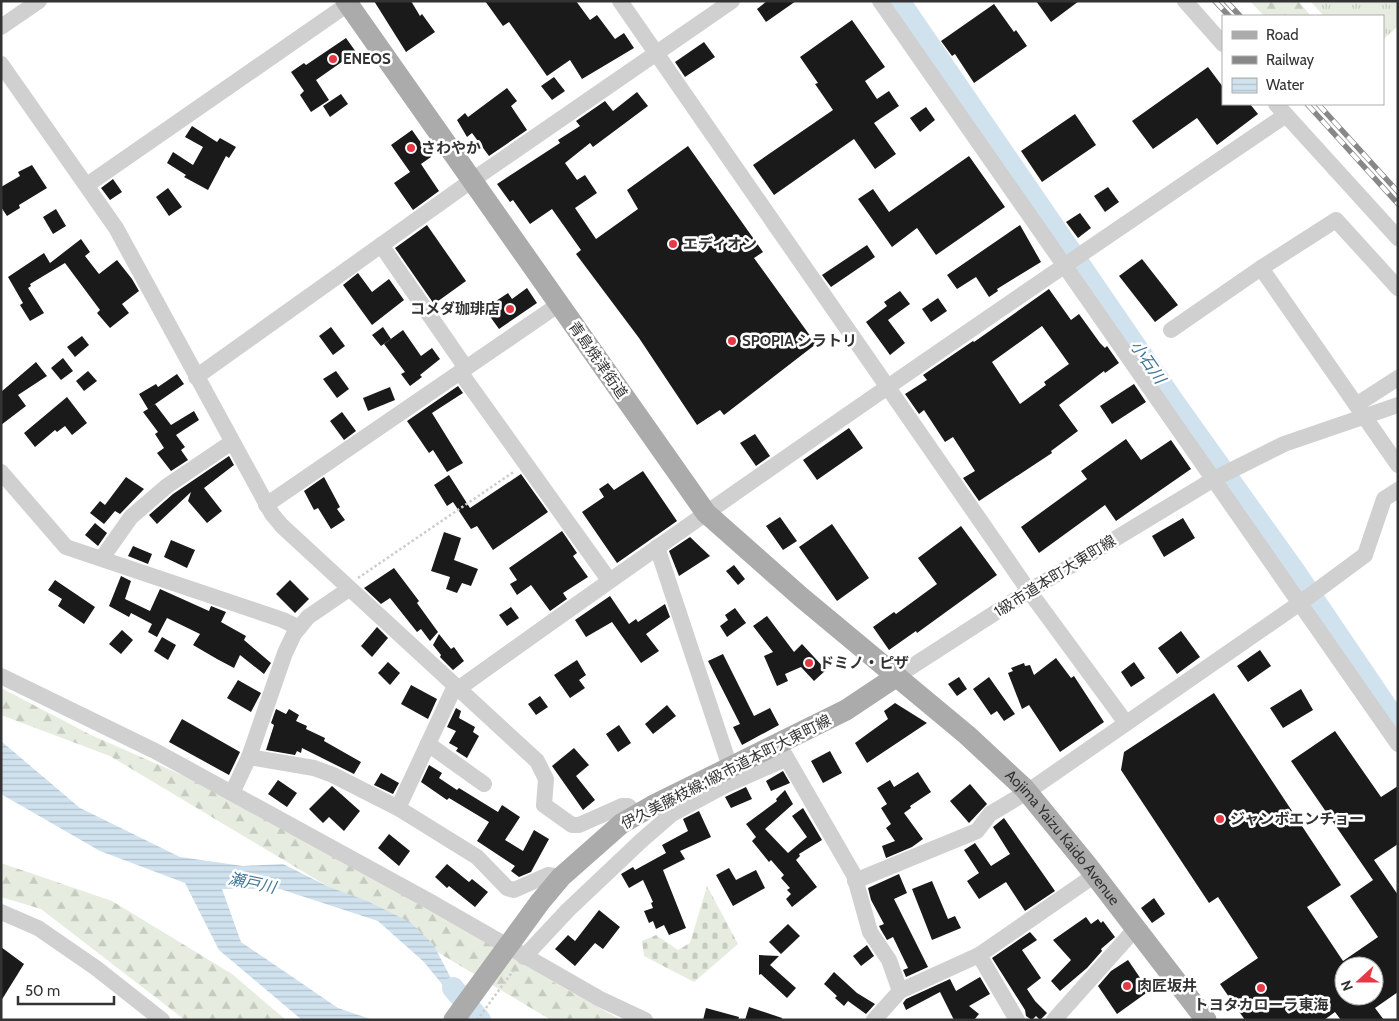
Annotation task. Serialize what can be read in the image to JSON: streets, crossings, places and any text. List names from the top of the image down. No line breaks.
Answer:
{"streets":{"main road":["青島焼津街道","伊久美藤枝線;1級市道本町大東町線","Aojima Yaizu Kaido Avenue"],"street":["1級市道本町大東町線"]},"crossings":[["青島焼津街道","1級市道本町大東町線"],["青島焼津街道","伊久美藤枝線;1級市道本町大東町線"],["青島焼津街道","Aojima Yaizu Kaido Avenue"],["1級市道本町大東町線","伊久美藤枝線;1級市道本町大東町線"],["1級市道本町大東町線","Aojima Yaizu Kaido Avenue"],["伊久美藤枝線;1級市道本町大東町線","Aojima Yaizu Kaido Avenue"]],"water":["小石川","瀬戸川"],"places":["ENEOS","さわやか","エディオン","コメダ珈琲店","SPOPIA シラトリ","ドミノ・ピザ","ジャンボエンチョー","肉匠坂井","トヨタカローラ東海"],"legend":["Road","Railway","Water"],"scale_bar":"50 m","north":"left"}
